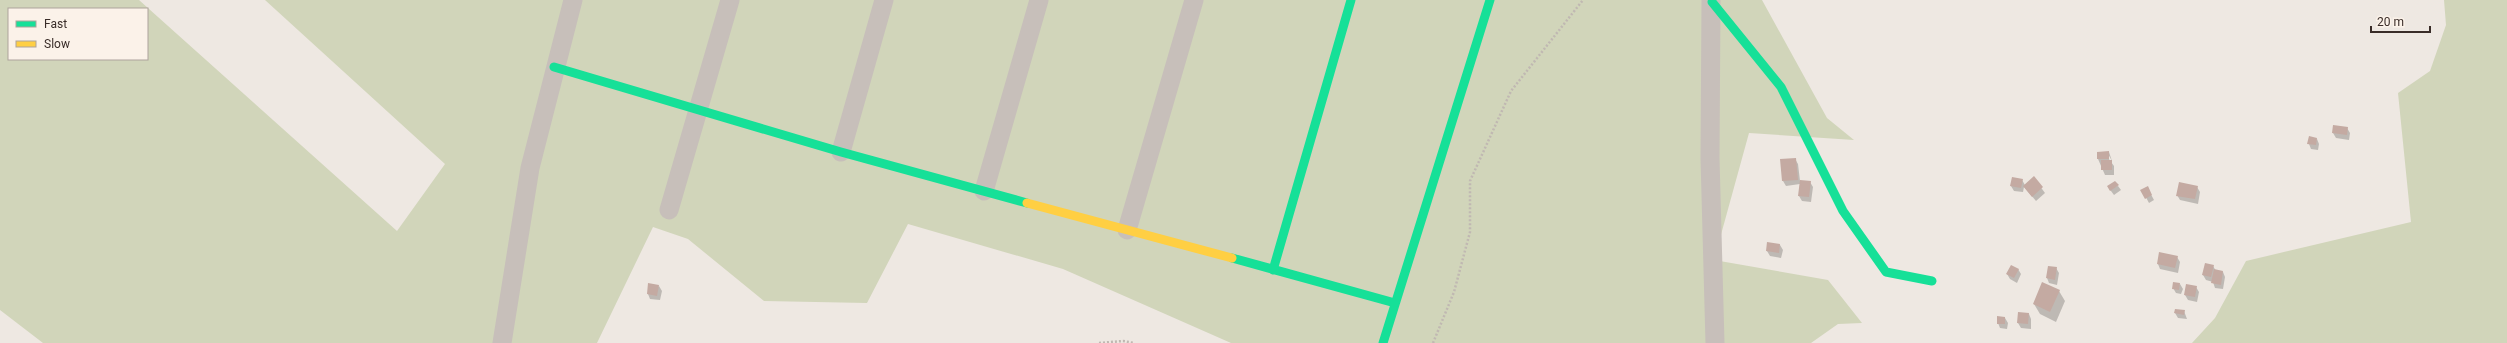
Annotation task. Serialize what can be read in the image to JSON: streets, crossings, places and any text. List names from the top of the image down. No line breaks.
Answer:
{"legend":["Fast","Slow"],"scale_bar":"20 m"}
